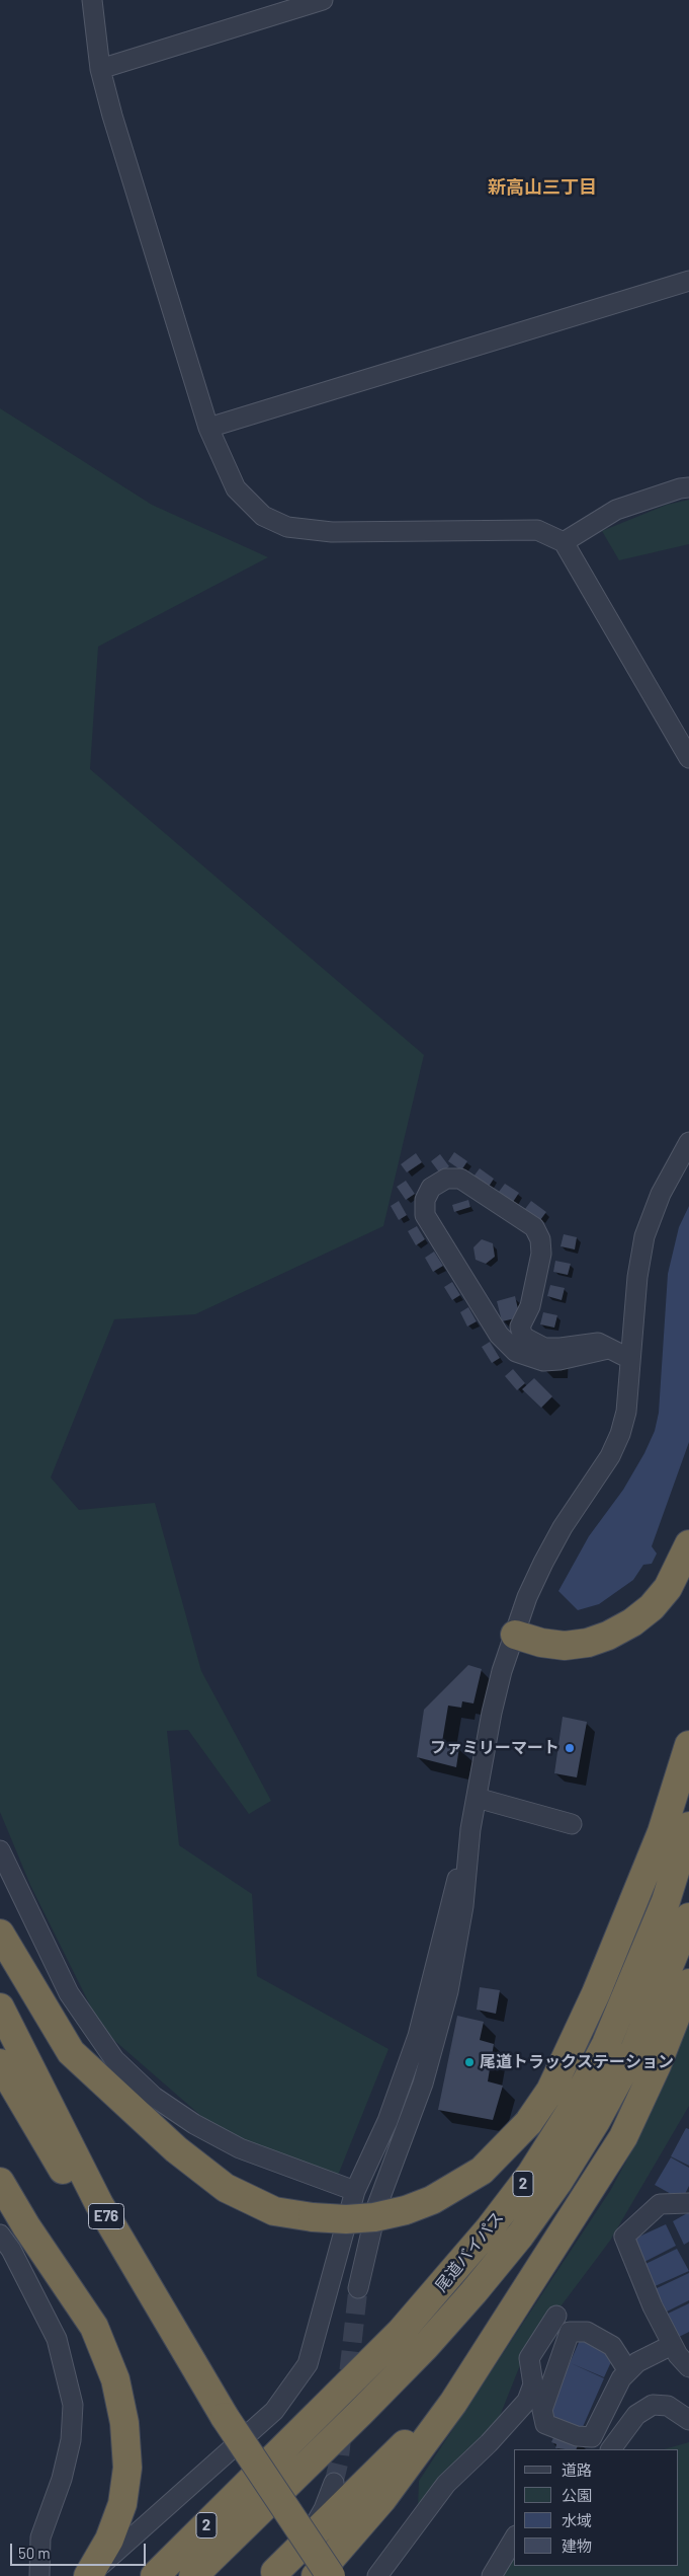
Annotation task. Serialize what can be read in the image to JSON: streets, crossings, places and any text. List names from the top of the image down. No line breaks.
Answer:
{"streets":{"highway":["2","E76","尾道バイパス"]},"districts":["新高山三丁目"],"places":["ファミリーマート","尾道トラックステーション"],"legend":["道路","公園","水域","建物"],"scale_bar":"50 m"}
